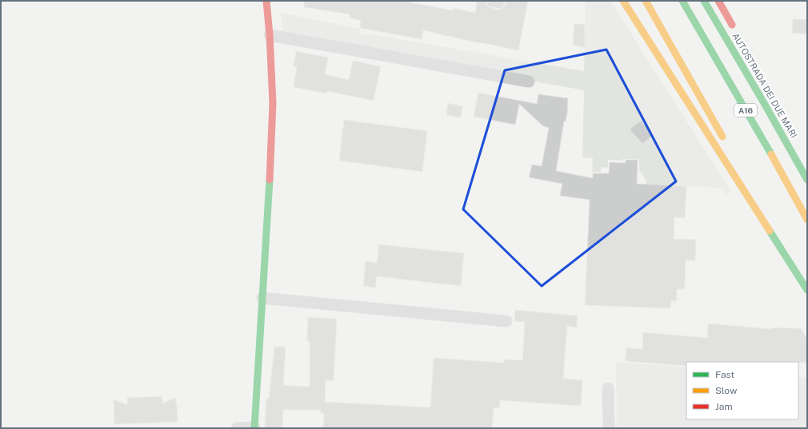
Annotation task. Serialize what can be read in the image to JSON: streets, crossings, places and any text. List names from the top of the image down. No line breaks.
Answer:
{"streets":{"main road":["AUTOSTRADA DEI DUE MARI","A16"]},"legend":["Fast","Slow","Jam"]}
